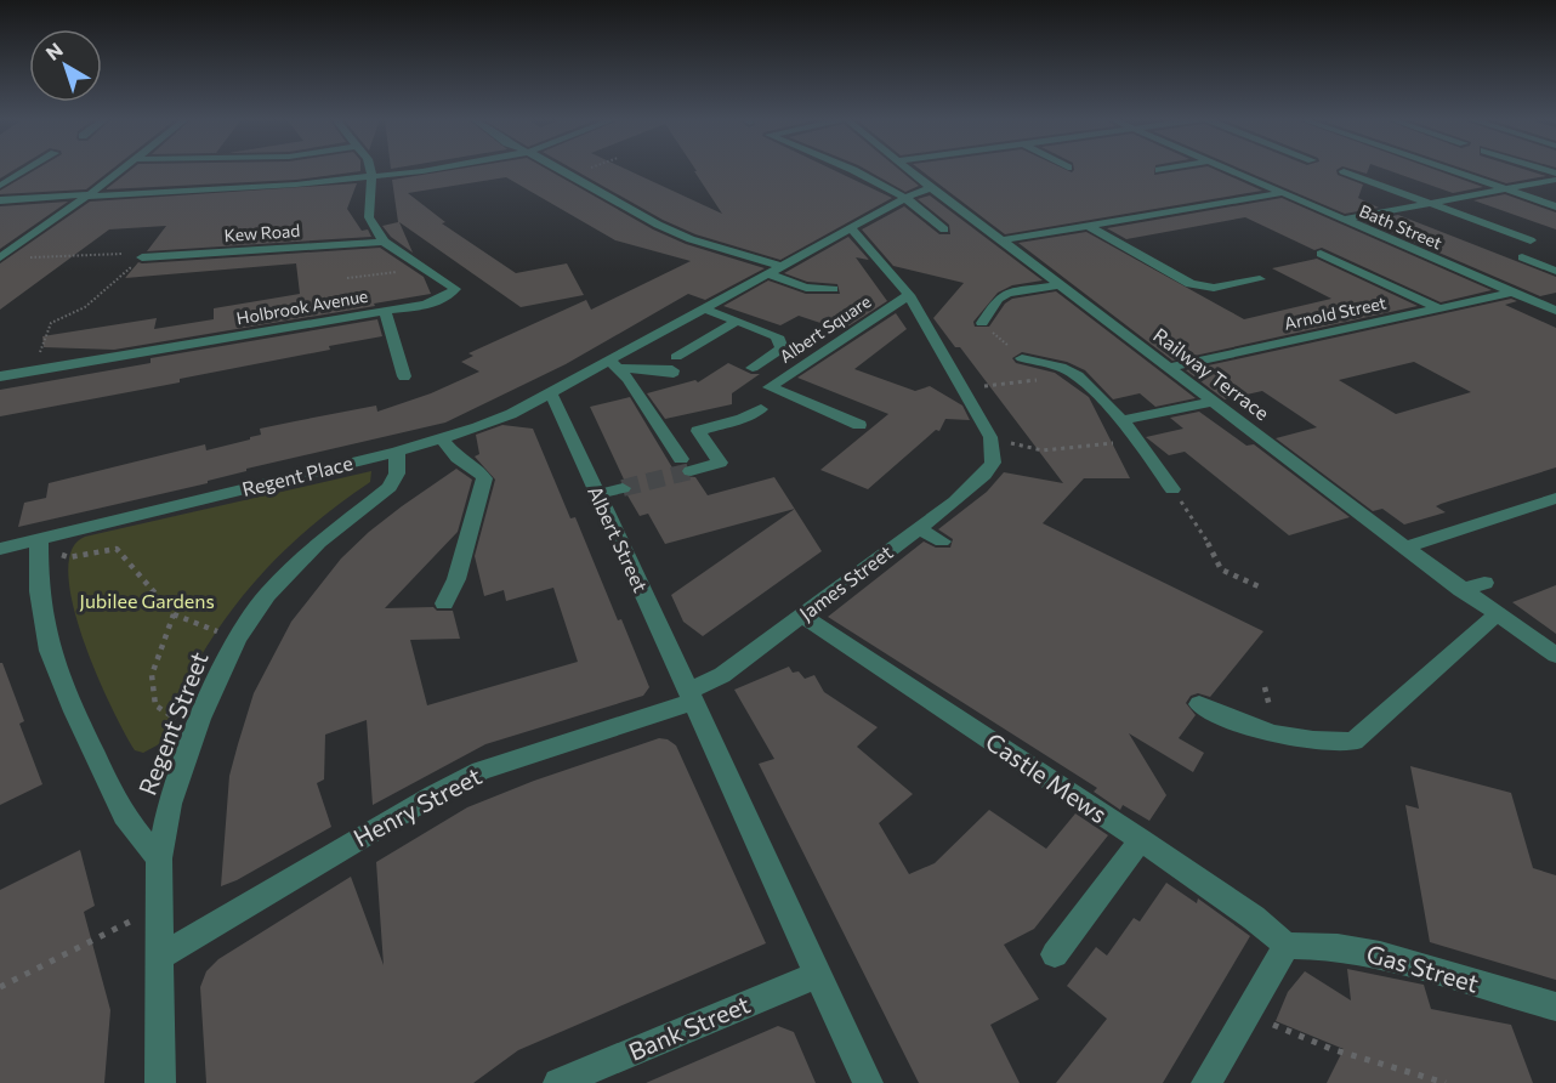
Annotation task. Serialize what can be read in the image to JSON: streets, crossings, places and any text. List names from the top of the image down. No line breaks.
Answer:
{"streets":{"street":["Bath Street","Kew Road","Holbrook Avenue","Arnold Street","Albert Square","Railway Terrace","Regent Place","Albert Street","James Street","Regent Street","Castle Mews","Henry Street","Gas Street","Bank Street"]},"crossings":[["Bath Street","Arnold Street"],["Kew Road","Holbrook Avenue"],["Arnold Street","Railway Terrace"],["Regent Place","Albert Street"],["Regent Place","Regent Street"],["Albert Street","James Street"],["Albert Street","Henry Street"],["Albert Street","Bank Street"],["James Street","Castle Mews"],["James Street","Henry Street"],["Regent Street","Henry Street"],["Castle Mews","Gas Street"]],"parks":["Jubilee Gardens"],"north":"top left"}
